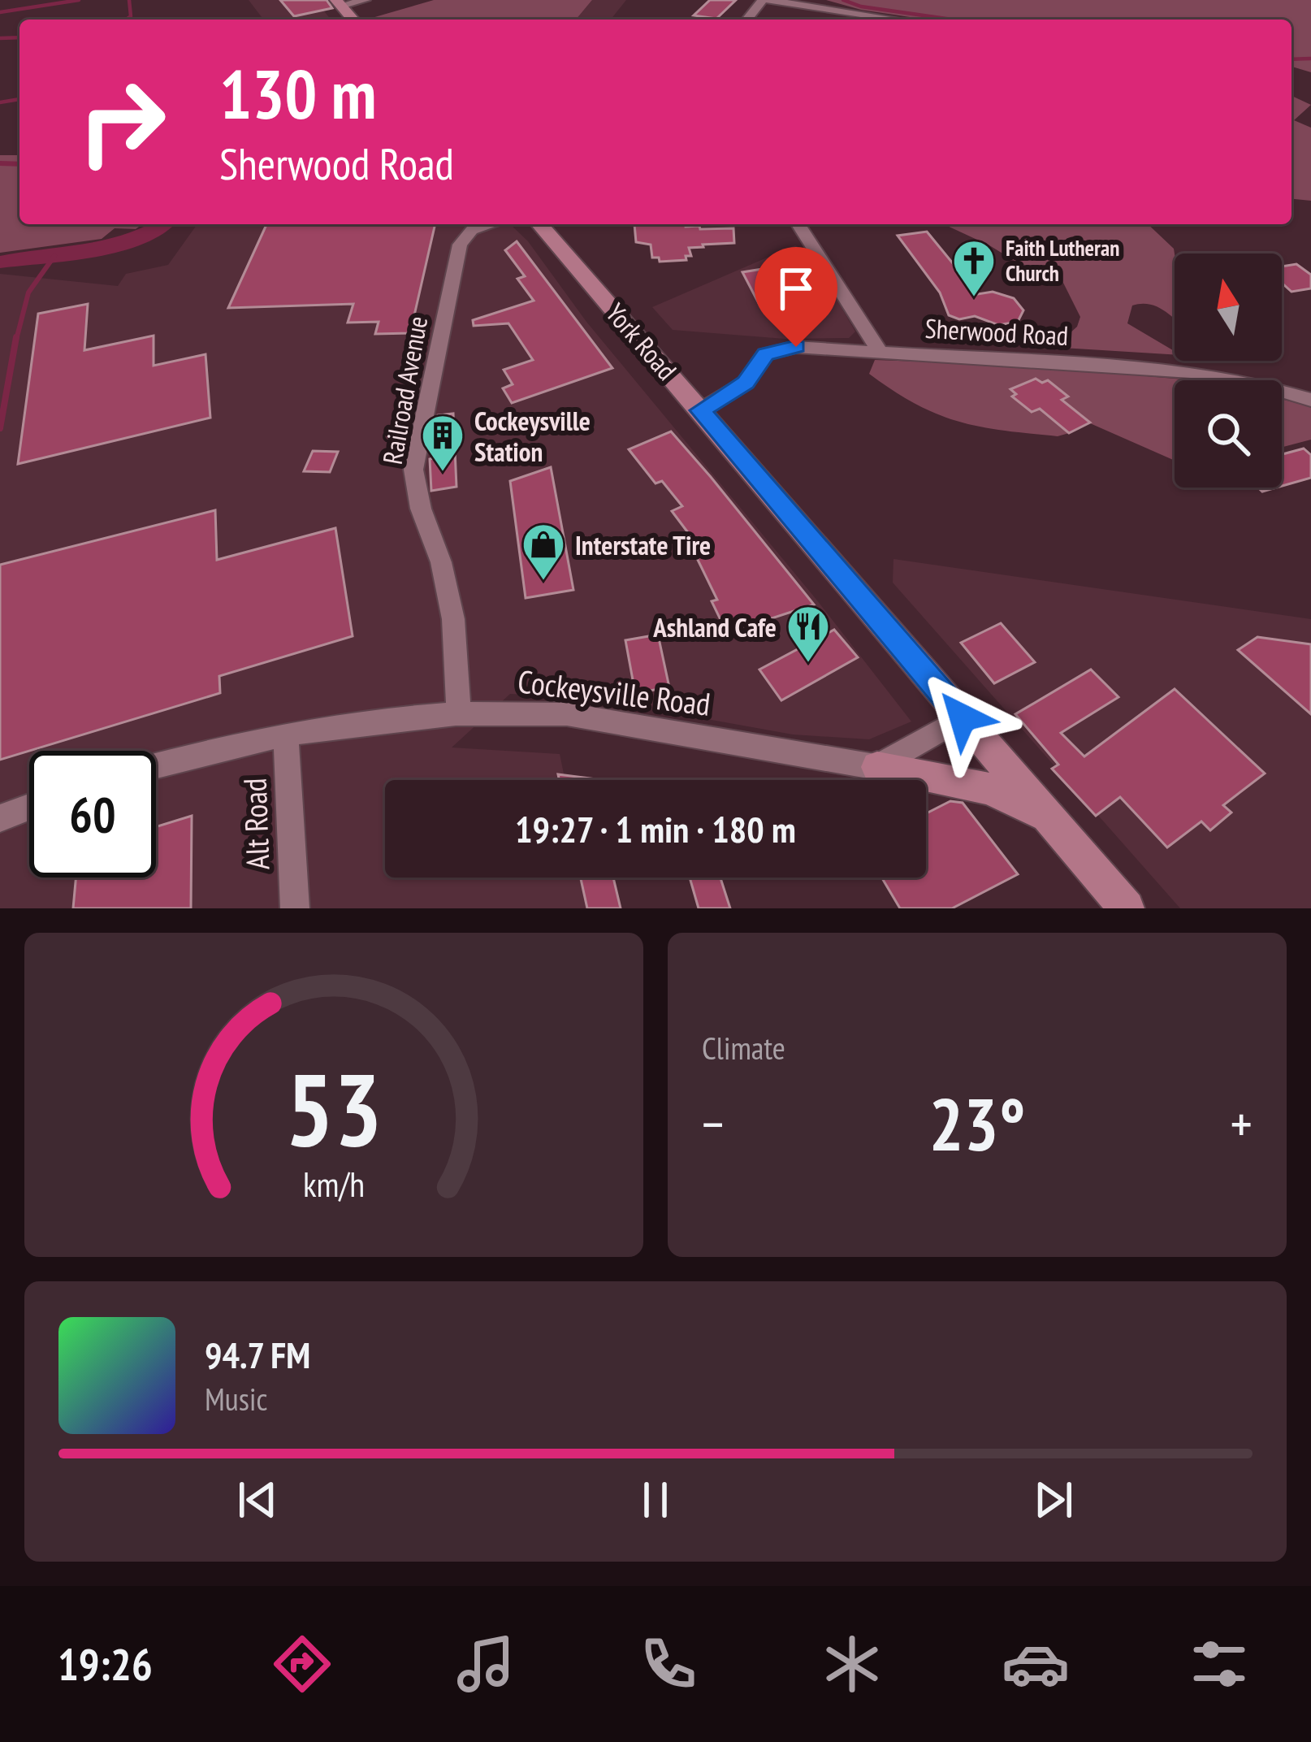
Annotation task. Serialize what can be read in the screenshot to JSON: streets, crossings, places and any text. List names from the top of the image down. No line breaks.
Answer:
{"streets":{"main road":["York Road"],"street":["Sherwood Road","Railroad Avenue","Cockeysville Road","Alt Road"]},"crossings":[["Sherwood Road","York Road"],["Railroad Avenue","Cockeysville Road"],["Cockeysville Road","Alt Road"]],"places":{"church":["Faith Lutheran Church"],"building":["Cockeysville Station"],"shop":["Interstate Tire"],"restaurant":["Ashland Cafe"]},"north":"top","page":{"turn":["130 m","Sherwood Road"],"limit":"60","trip":"19:27 · 1 min · 180 m","tile":"Climate","heat":["−","23°","+"],"song":["94.7 FM","Music"],"tabs":"19:26","gauge":["53","km/h"]}}
